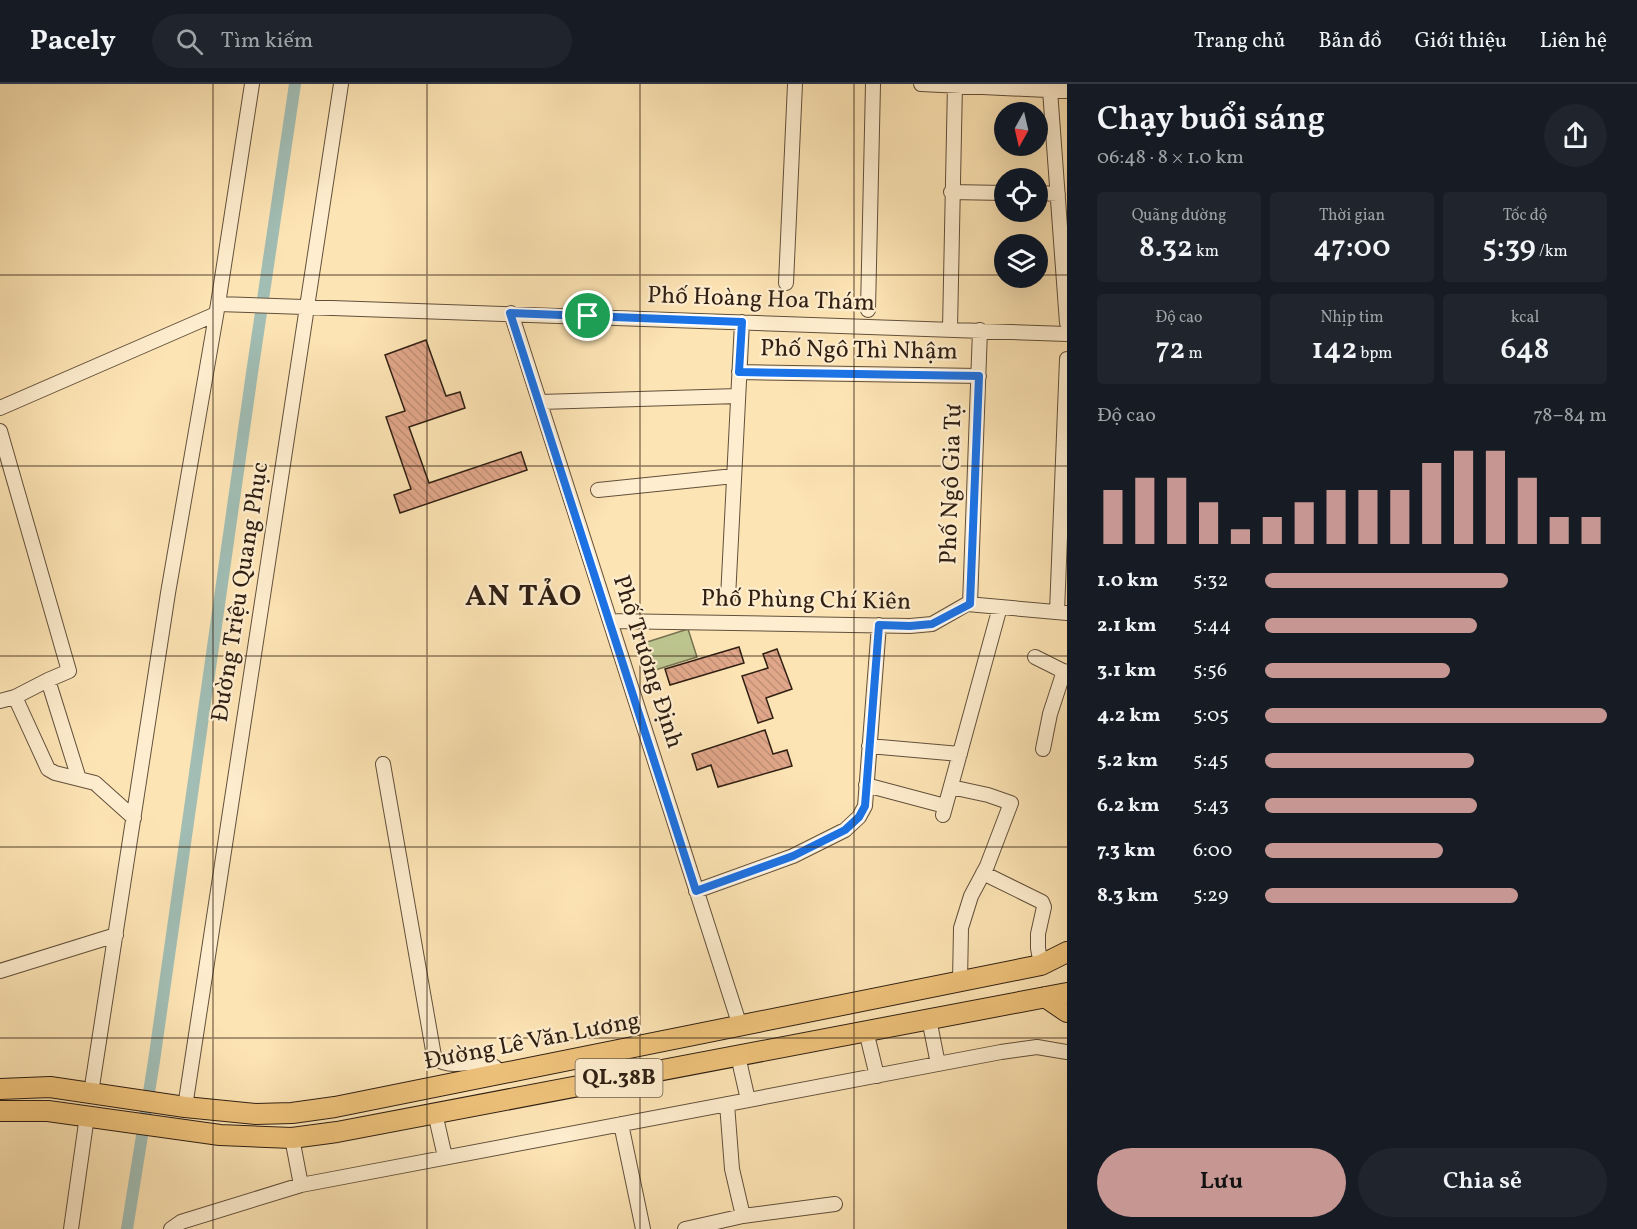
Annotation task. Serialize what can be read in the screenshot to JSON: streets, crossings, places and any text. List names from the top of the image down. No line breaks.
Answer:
{"streets":{"highway":["Đường Lê Văn Lương","QL.38B"],"street":["Phố Hoàng Hoa Thám","Phố Ngô Thì Nhậm","Phố Ngô Gia Tự","Đường Triệu Quang Phục","Phố Phùng Chí Kiên","Phố Trương Định"]},"crossings":[["Phố Hoàng Hoa Thám","Phố Ngô Gia Tự"],["Phố Hoàng Hoa Thám","Đường Triệu Quang Phục"],["Phố Hoàng Hoa Thám","Phố Trương Định"],["Phố Ngô Thì Nhậm","Phố Ngô Gia Tự"],["Phố Ngô Gia Tự","Phố Phùng Chí Kiên"],["Đường Triệu Quang Phục","Đường Lê Văn Lương"],["Phố Phùng Chí Kiên","Phố Trương Định"],["Phố Trương Định","Đường Lê Văn Lương"]],"districts":["AN TẢO"],"north":"bottom","page":{"header":"Pacely","search":"Tìm kiếm","nav":["Trang chủ","Bản đồ","Giới thiệu","Liên hệ"],"heading":["Chạy buổi sáng","06:48 · 8 × 1.0 km"],"stats":[["Quãng đường","8.32 km"],["Thời gian","47:00"],["Tốc độ","5:39 /km"],["Độ cao","72 m"],["Nhịp tim","142 bpm"],["kcal","648"]],"chart":["Độ cao","78–84 m"],"list":[{"name":"1.0 km","note":"5:32"},{"name":"2.1 km","note":"5:44"},{"name":"3.1 km","note":"5:56"},{"name":"4.2 km","note":"5:05"},{"name":"5.2 km","note":"5:45"},{"name":"6.2 km","note":"5:43"},{"name":"7.3 km","note":"6:00"},{"name":"8.3 km","note":"5:29"}],"buttons":["Lưu","Chia sẻ"]}}
